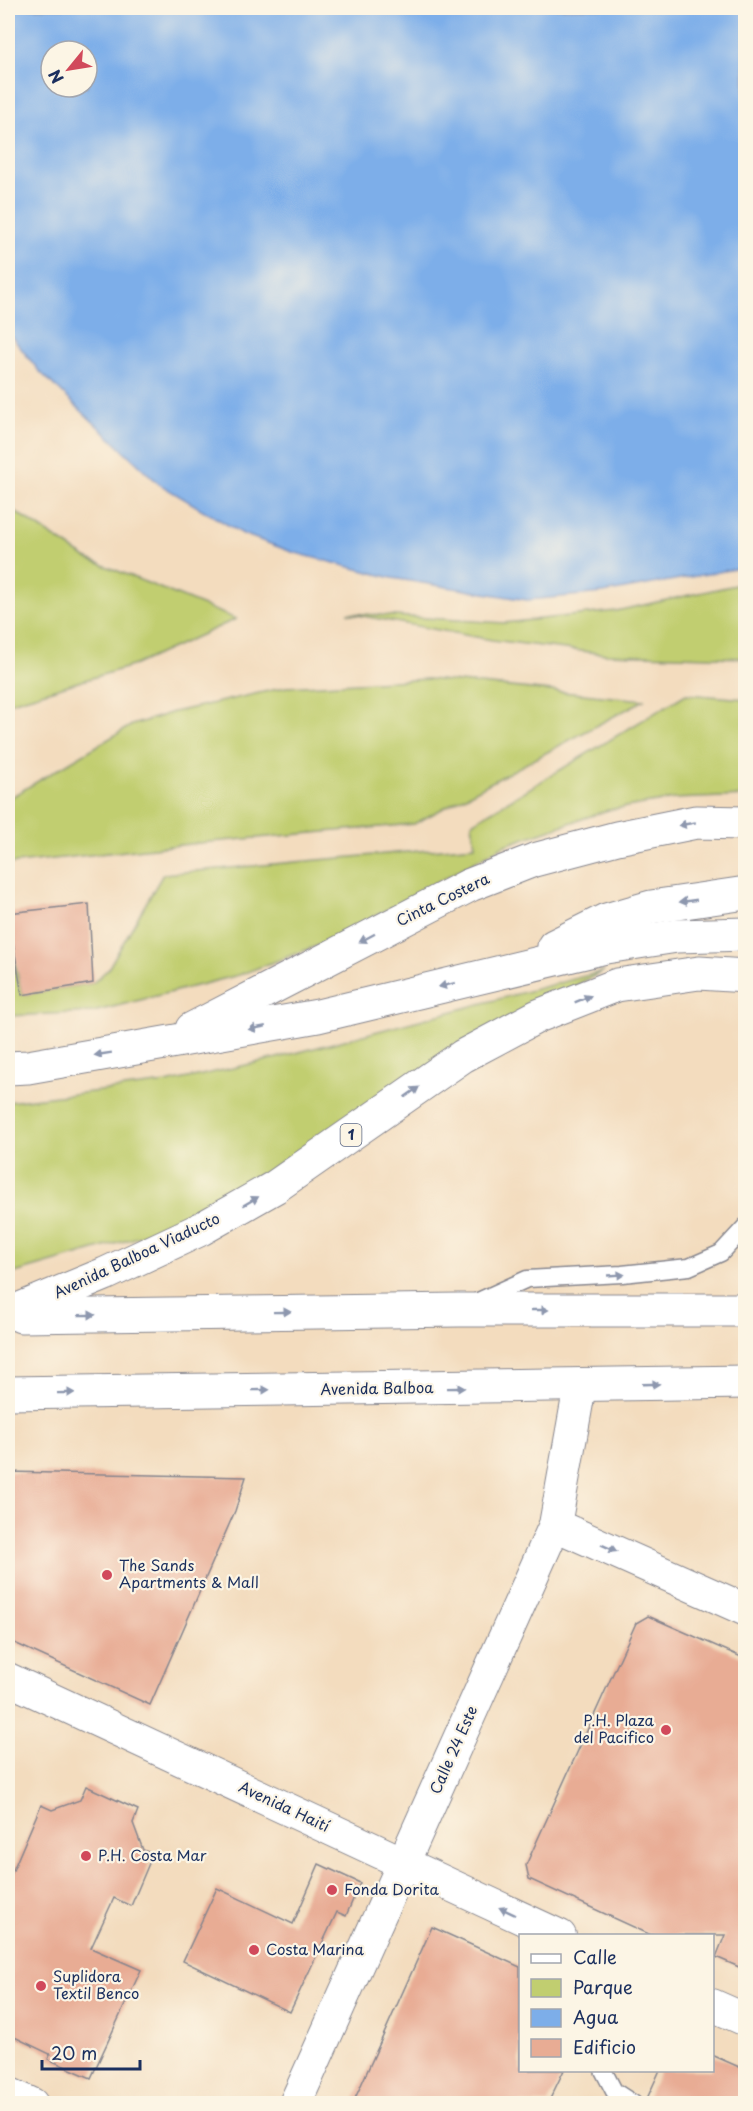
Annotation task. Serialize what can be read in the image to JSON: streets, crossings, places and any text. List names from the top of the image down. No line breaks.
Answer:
{"streets":{"main road":["Cinta Costera","1","Avenida Balboa Viaducto","Avenida Balboa"],"street":["Calle 24 Este","Avenida Haití"]},"crossings":[["Avenida Balboa","Calle 24 Este"],["Calle 24 Este","Avenida Haití"]],"places":["The Sands Apartments & Mall","P.H. Plaza del Pacifico","P.H. Costa Mar","Fonda Dorita","Costa Marina","Suplidora Textil Benco"],"legend":["Calle","Parque","Agua","Edificio"],"scale_bar":"20 m","north":"bottom left"}
